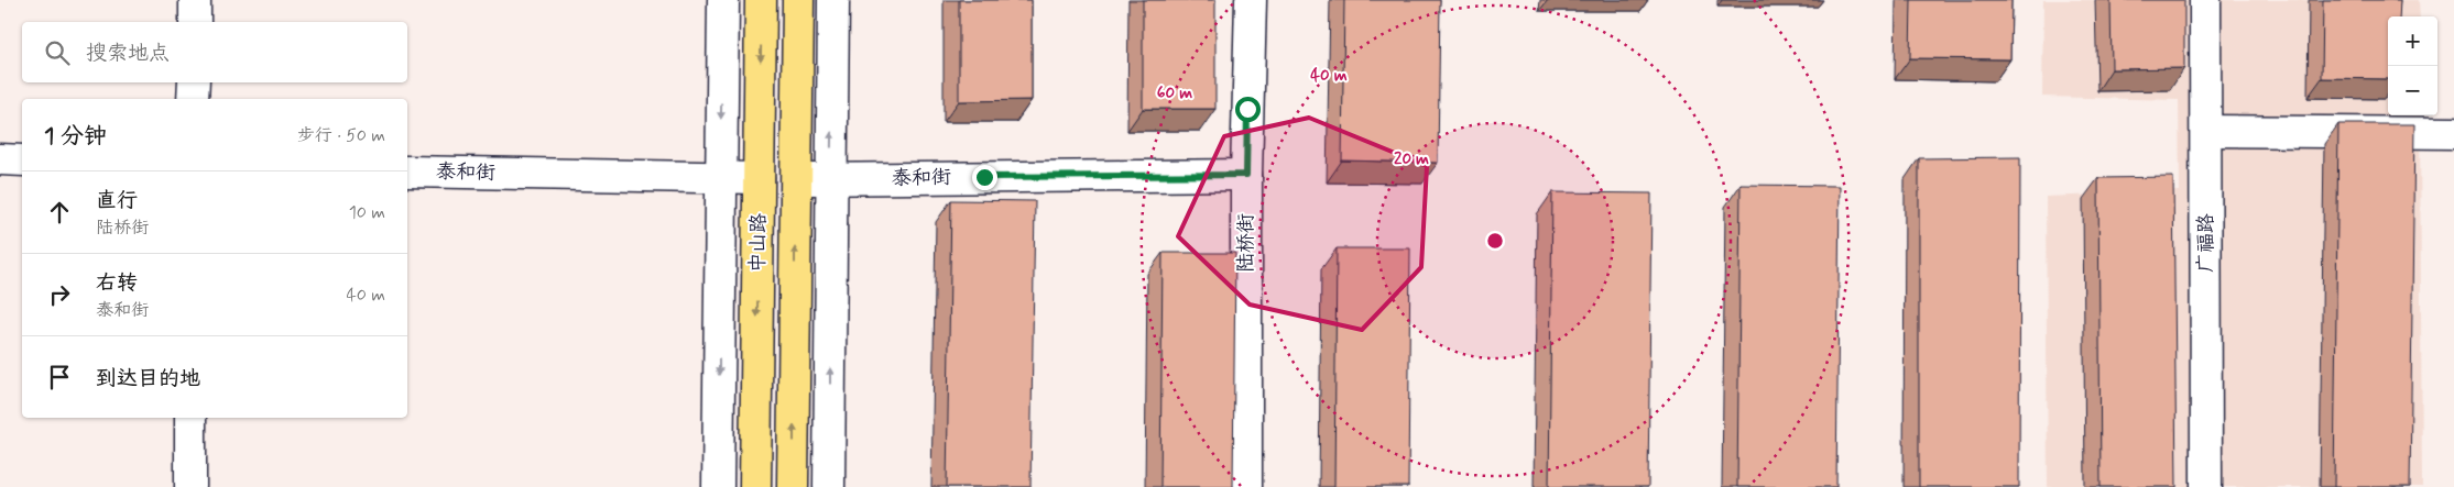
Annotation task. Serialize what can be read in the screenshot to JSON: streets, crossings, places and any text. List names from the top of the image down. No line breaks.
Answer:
{"streets":{"main road":["中山路"],"street":["泰和街","陆桥街","广福路"]},"crossings":[["泰和街","中山路"],["泰和街","陆桥街"]],"page":{"map_buttons":["+","−"],"search":"搜索地点","heading":["1 分钟","步行 · 50 m"],"list":[["直行","陆桥街","10 m"],["右转","泰和街","40 m"],"到达目的地"]},"rings":["40 m","60 m","20 m"]}
